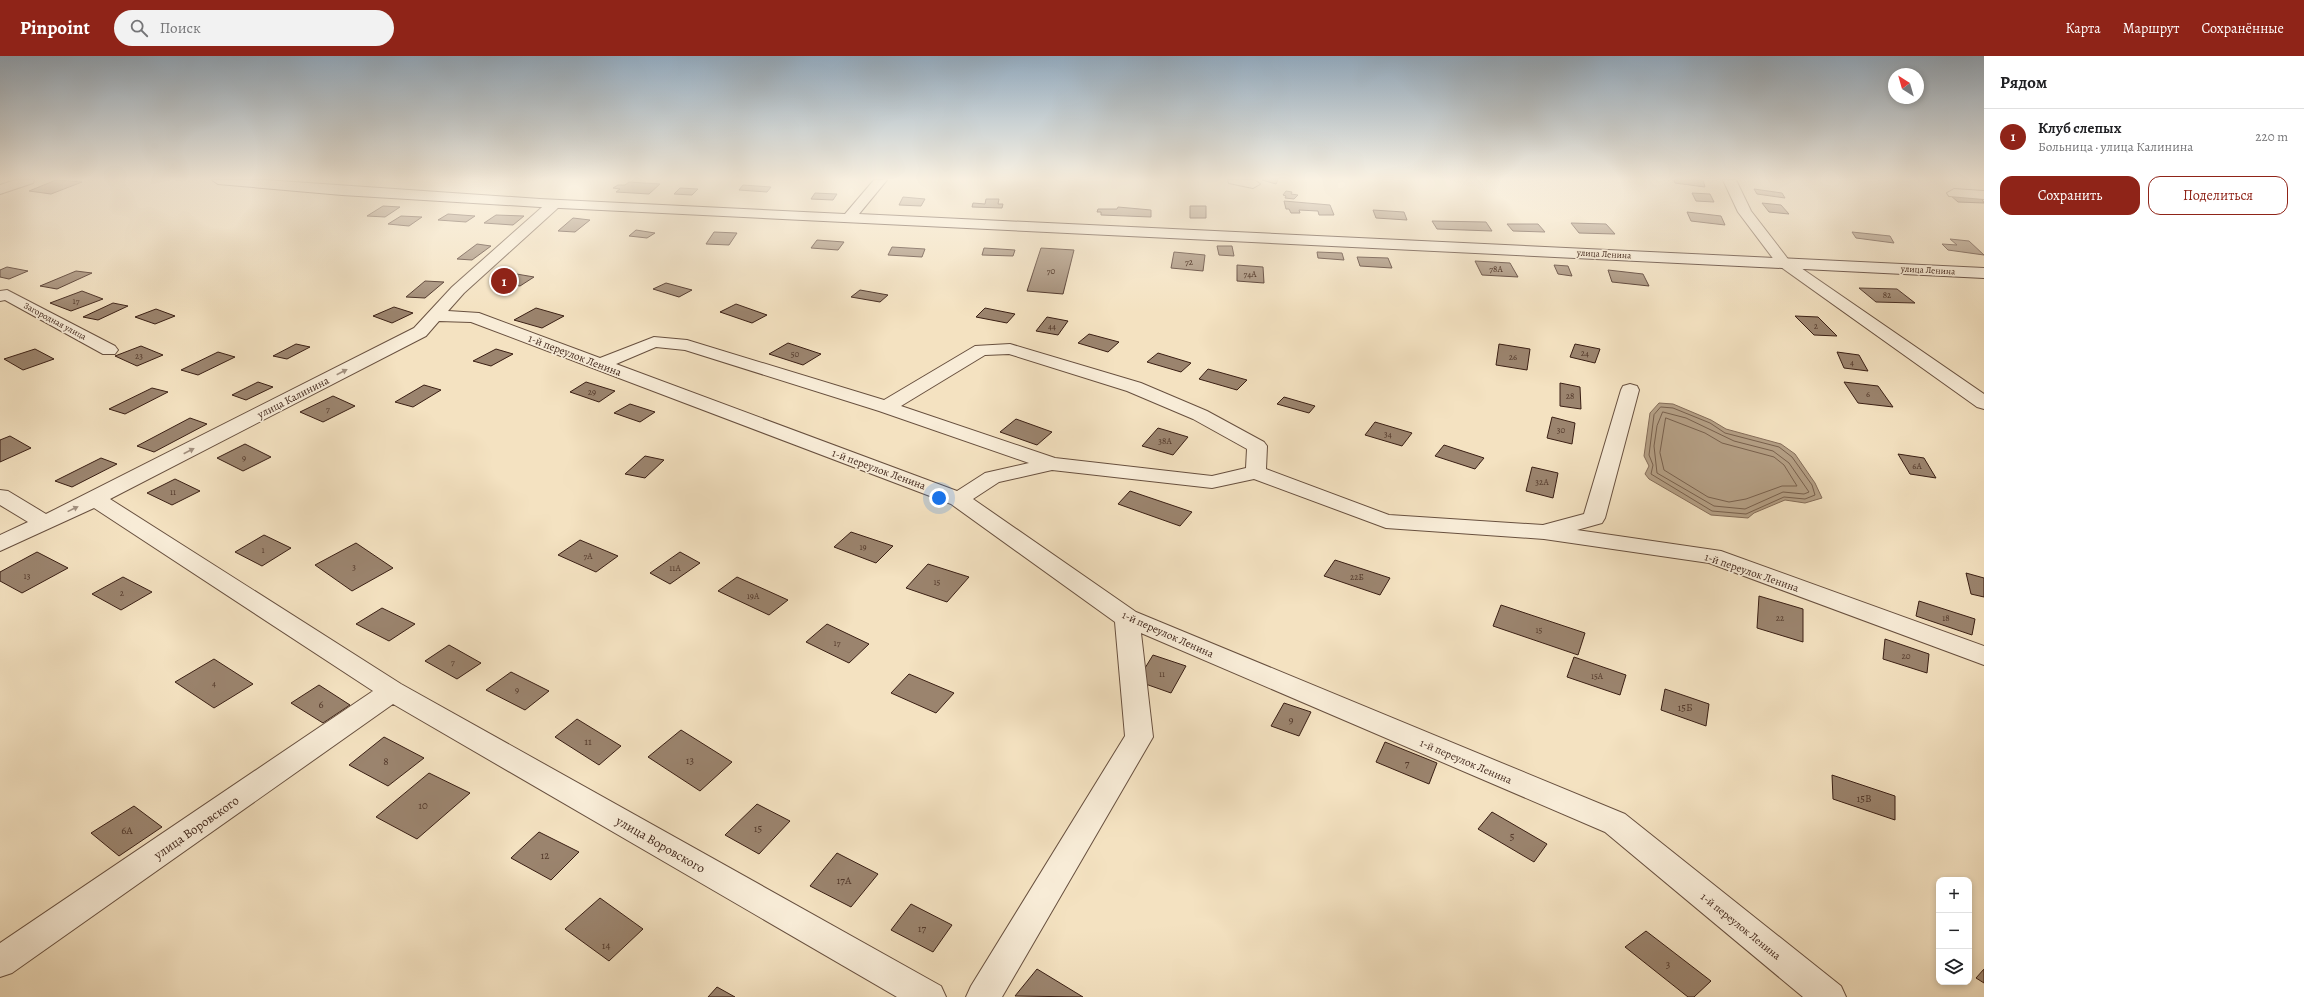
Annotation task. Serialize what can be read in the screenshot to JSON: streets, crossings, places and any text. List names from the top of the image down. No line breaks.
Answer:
{"streets":{"street":["улица Ленина","Загородная улица","1-й переулок Ленина","улица Калинина","улица Воровского"]},"crossings":[["1-й переулок Ленина","улица Калинина"],["улица Калинина","улица Воровского"]],"one_way":["улица Калинина"],"house_numbers":["72","78А","70","74А","82","17","44","2","24","50","23","26","4","29","6","28","7","30","34","38А","9","6А","32А","11","19","1","7А","3","11А","13","22Б","15","2","19А","22","18","15","17","20","7","11","15А","4","9","6","15Б","9","11","13","8","7","15В","10","15","6А","5","12","17А","17","14","3"],"north":"top left","page":{"header":"Pinpoint","search":"Поиск","nav":["Карта","Маршрут","Сохранённые"],"heading":"Рядом","list":[{"mark":"1","name":"Клуб слепых","note":"Больница · улица Калинина","value":"220 m"}],"buttons":["Сохранить","Поделиться"],"pins":"1","map_buttons":["+","−"]}}
